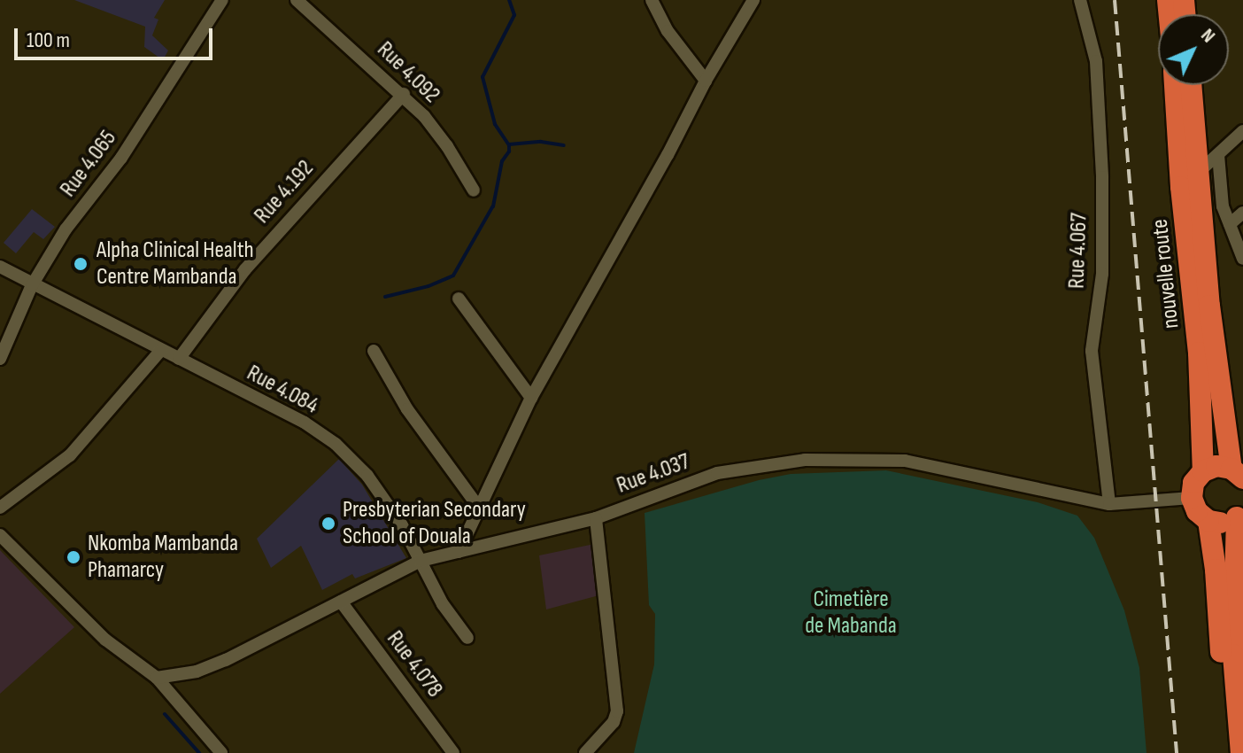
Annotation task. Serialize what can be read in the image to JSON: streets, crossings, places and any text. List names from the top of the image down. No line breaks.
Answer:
{"streets":{"highway":["nouvelle route"],"street":["Rue 4.092","Rue 4.065","Rue 4.192","Rue 4.067","Rue 4.084","Rue 4.037","Rue 4.078"]},"crossings":[["Rue 4.092","Rue 4.192"],["Rue 4.065","Rue 4.084"],["Rue 4.192","Rue 4.084"],["Rue 4.067","Rue 4.037"],["Rue 4.084","Rue 4.037"],["Rue 4.037","Rue 4.078"]],"parks":["Cimetière de Mabanda"],"places":["Alpha Clinical Health Centre Mambanda","Presbyterian Secondary School of Douala","Nkomba Mambanda Phamarcy"],"scale_bar":"100 m","north":"top right"}
